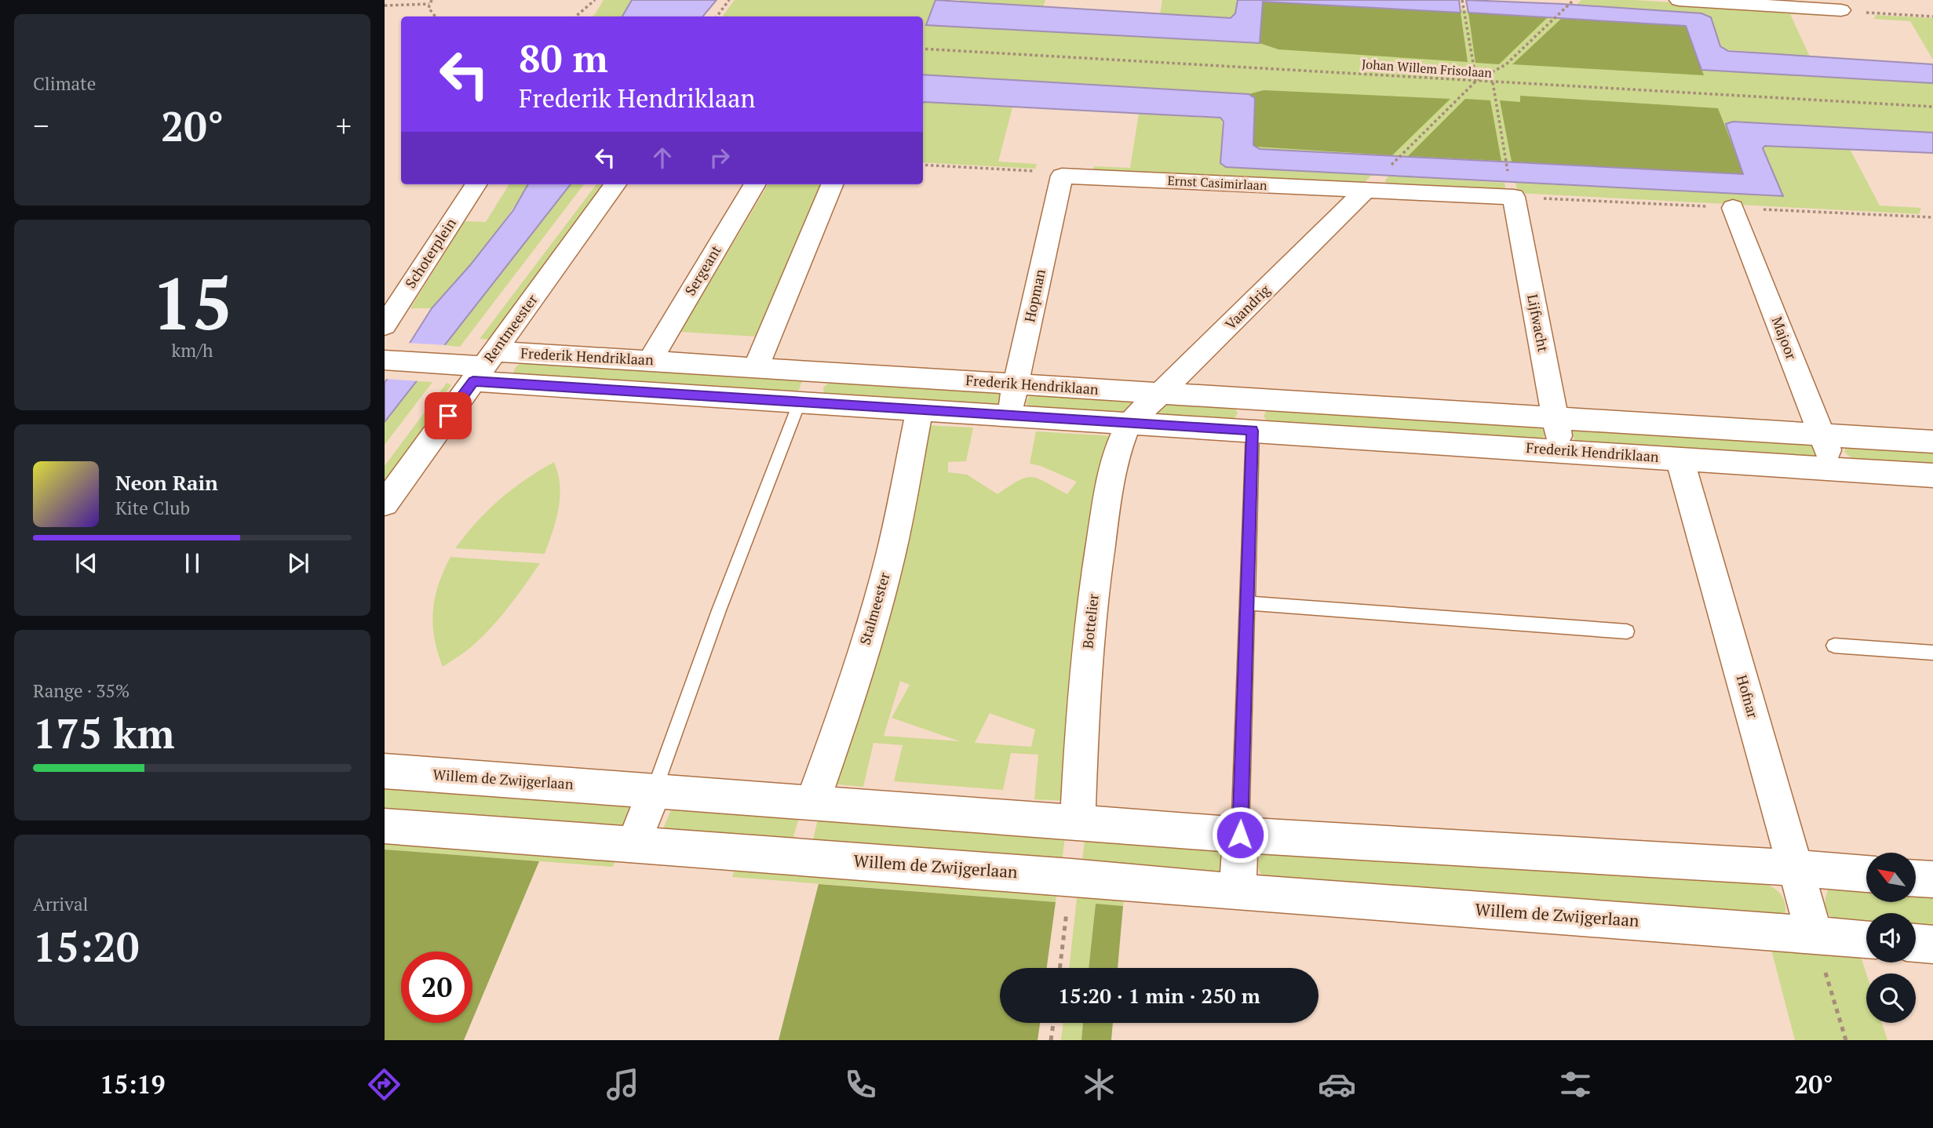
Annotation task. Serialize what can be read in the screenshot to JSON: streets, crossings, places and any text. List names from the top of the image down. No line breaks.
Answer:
{"streets":{"street":["Ernst Casimirlaan","Schoterplein","Sergeant","Hopman","Vaandrig","Lijfwacht","Rentmeester","Majoor","Frederik Hendriklaan","Stalmeester","Bottelier","Hofnar","Willem de Zwijgerlaan"],"path":["Johan Willem Frisolaan"]},"crossings":[["Ernst Casimirlaan","Hopman"],["Ernst Casimirlaan","Vaandrig"],["Ernst Casimirlaan","Lijfwacht"],["Sergeant","Frederik Hendriklaan"],["Hopman","Frederik Hendriklaan"],["Vaandrig","Frederik Hendriklaan"],["Vaandrig","Bottelier"],["Lijfwacht","Frederik Hendriklaan"],["Rentmeester","Frederik Hendriklaan"],["Majoor","Frederik Hendriklaan"],["Frederik Hendriklaan","Stalmeester"],["Frederik Hendriklaan","Bottelier"],["Frederik Hendriklaan","Hofnar"],["Stalmeester","Willem de Zwijgerlaan"],["Bottelier","Willem de Zwijgerlaan"],["Hofnar","Willem de Zwijgerlaan"]],"north":"top left","page":{"tile":["Climate",["15","km/h"],["Range · 35%","175 km"],["Arrival","15:20"]],"turn":["80 m","Frederik Hendriklaan"],"heat":["−","20°","+"],"song":["Neon Rain","Kite Club"],"limit":"20","trip":"15:20 · 1 min · 250 m","tabs":["15:19","20°"]}}
